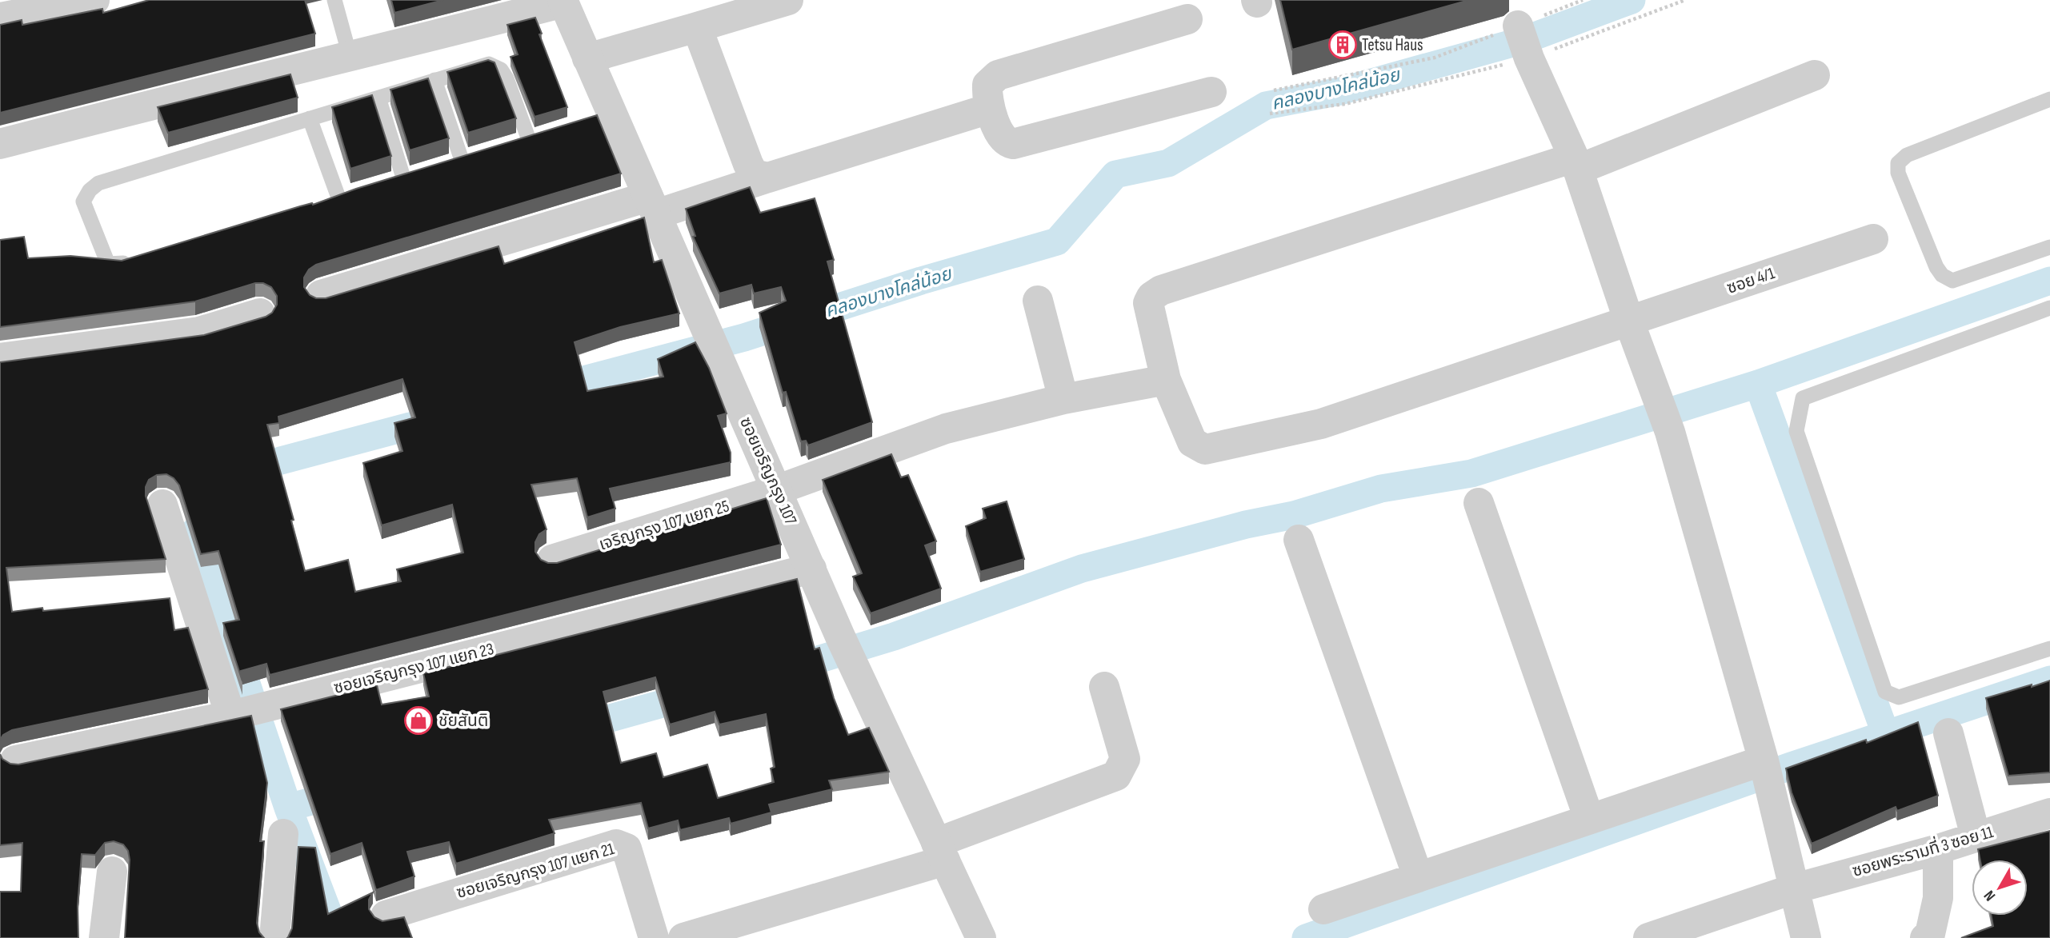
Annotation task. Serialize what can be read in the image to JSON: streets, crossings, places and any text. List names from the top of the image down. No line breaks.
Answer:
{"streets":{"street":["ซอย 4/1","ซอยเจริญกรุง 107","เจริญกรุง 107 แยก 25","ซอยเจริญกรุง 107 แยก 23","ซอยพระรามที่ 3 ซอย 11","ซอยเจริญกรุง 107 แยก 21"]},"crossings":[["ซอย 4/1","เจริญกรุง 107 แยก 25"],["ซอยเจริญกรุง 107","เจริญกรุง 107 แยก 25"],["ซอยเจริญกรุง 107","ซอยเจริญกรุง 107 แยก 23"]],"water":["คลองบางโคล่น้อย"],"places":{"building":["Tetsu Haus"],"shop":["ชัยสันติ"]},"north":"bottom left"}
